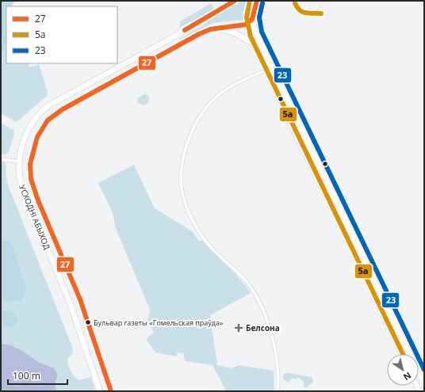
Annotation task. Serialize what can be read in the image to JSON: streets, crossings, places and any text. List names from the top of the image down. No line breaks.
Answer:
{"streets":{"main road":["УСХОДНІ АБЫХОД"]},"places":{"other":["Бульвар газеты «Гомельская праўда»"],"health":["Белсона"]},"lines":["transit line 27","transit line 5а","transit line 23"],"legend":["27","5а","23"],"scale_bar":"100 m","north":"bottom right"}
